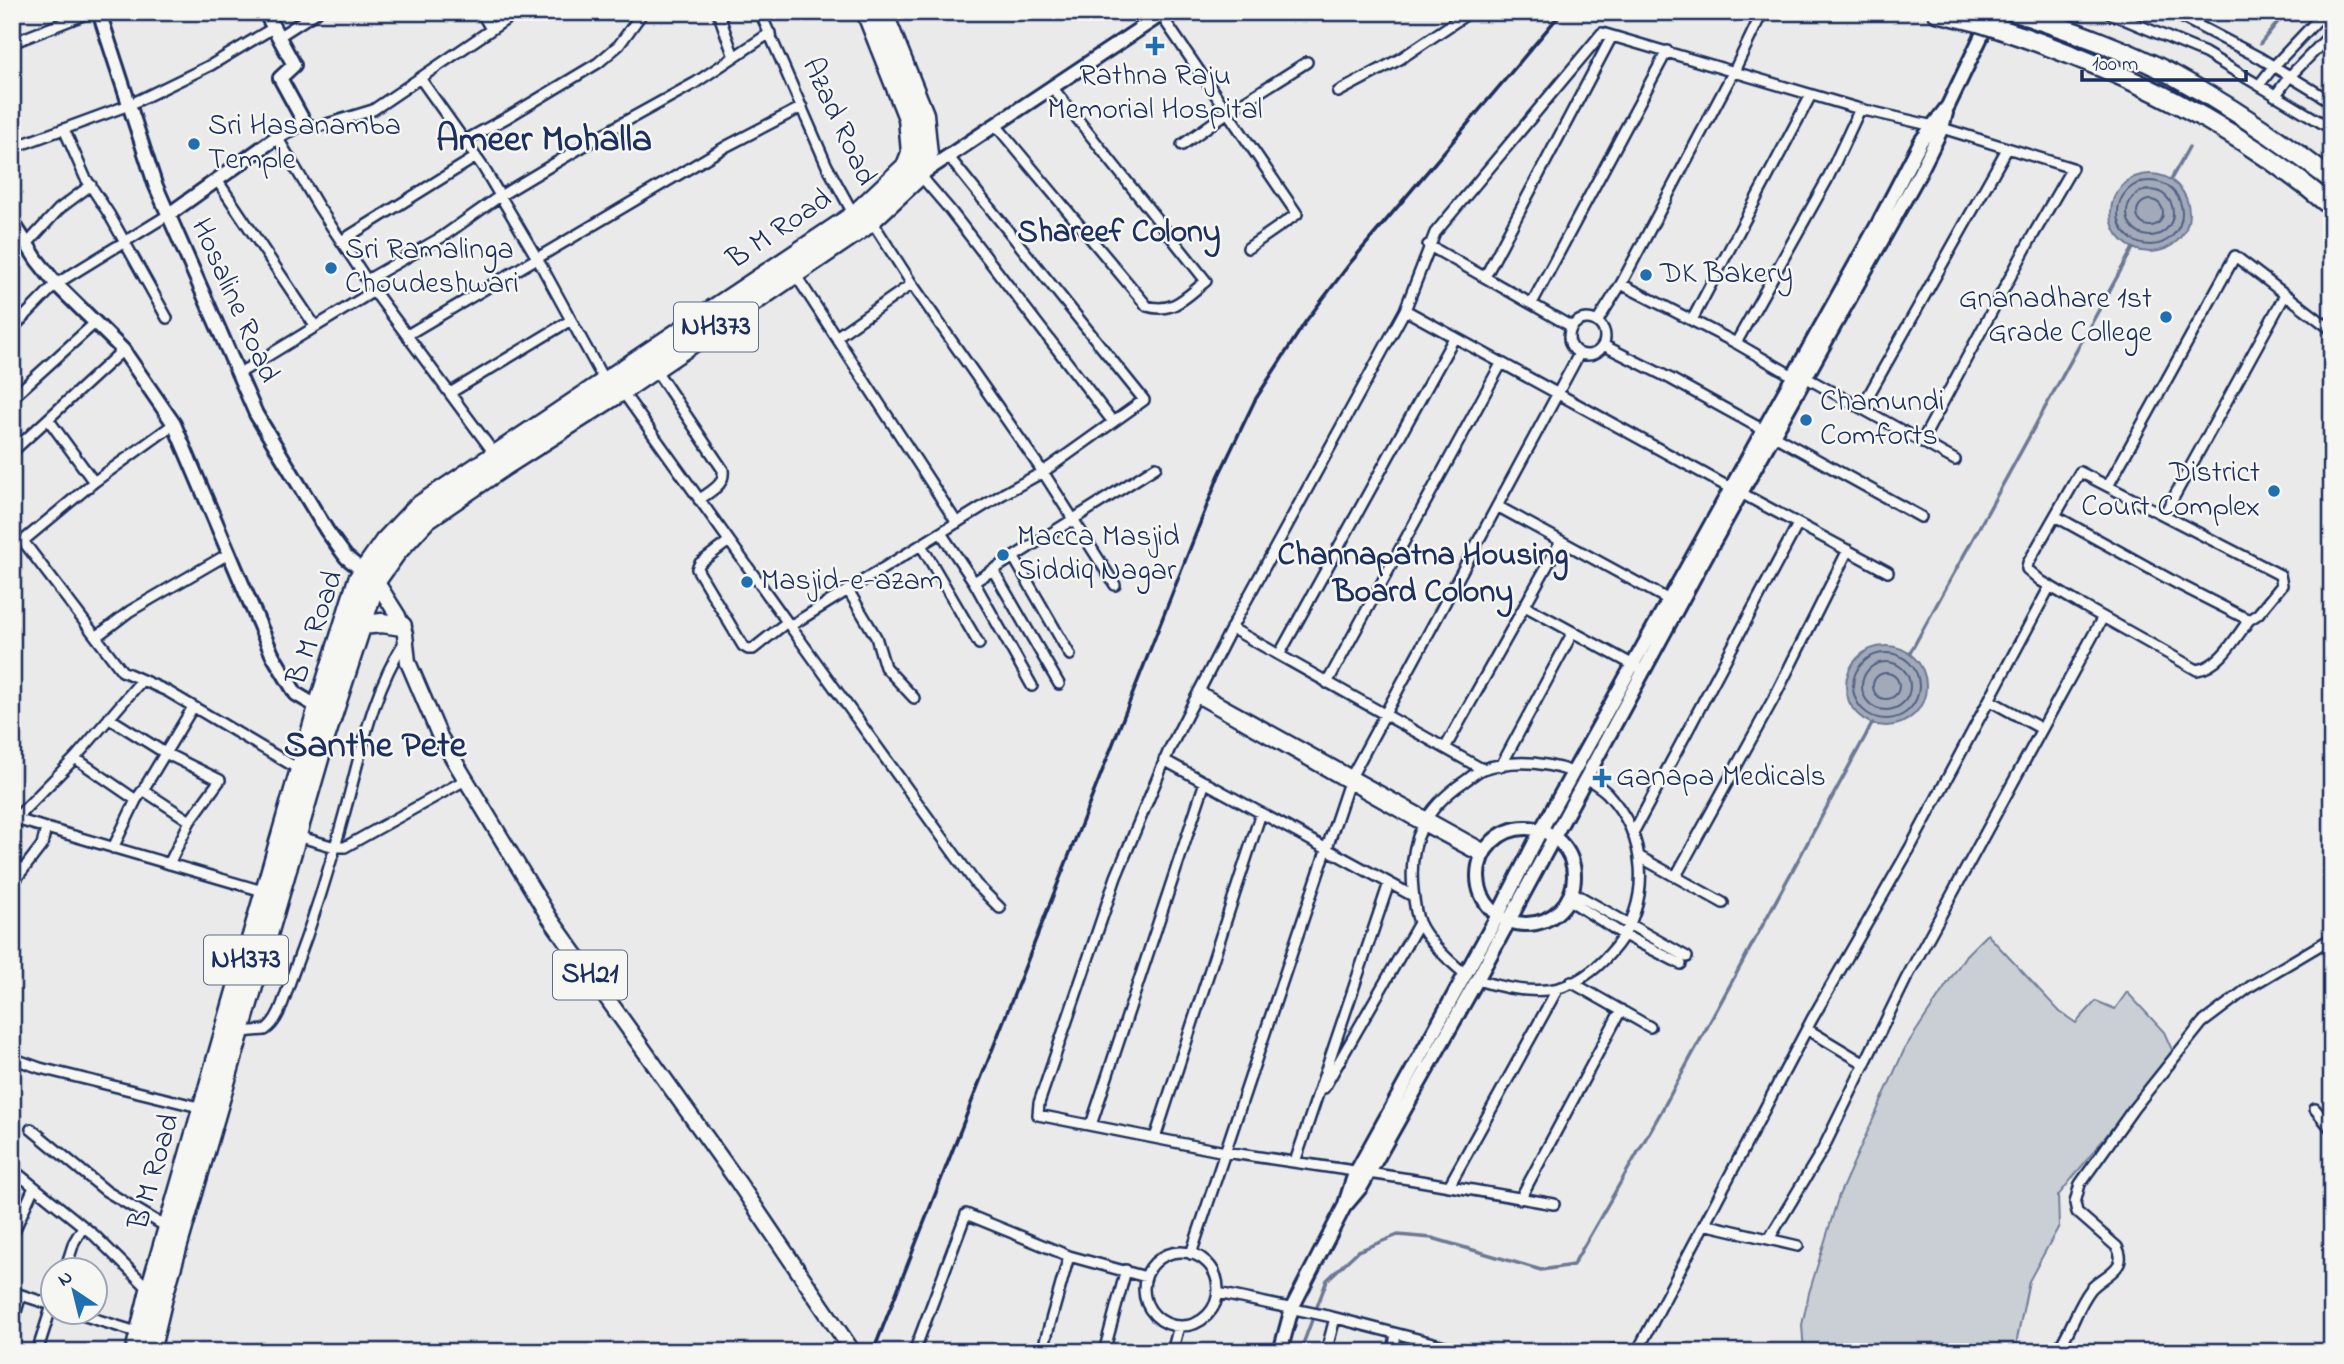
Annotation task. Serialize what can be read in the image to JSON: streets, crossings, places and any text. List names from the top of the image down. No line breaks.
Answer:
{"streets":{"highway":["B M Road","NH373"],"main road":["SH21"],"street":["Azad Road","Hosaline Road"]},"crossings":[["Azad Road","B M Road"],["B M Road","Hosaline Road"],["B M Road","NH373"],["B M Road","SH21"],["Hosaline Road","NH373"],["Hosaline Road","SH21"],["NH373","SH21"]],"districts":["Ameer Mohalla","Shareef Colony","Channapatna Housing Board Colony","Santhe Pete"],"places":{"health":["Rathna Raju Memorial Hospital","Ganapa Medicals"],"other":["Sri Hasanamba Temple","Sri Ramalinga Choudeshwari","DK Bakery","Gnanadhare 1st Grade College","Chamundi Comforts","District Court Complex","Macca Masjid Siddiq Nagar","Masjid-e-azam"]},"scale_bar":"100 m","north":"top left"}
